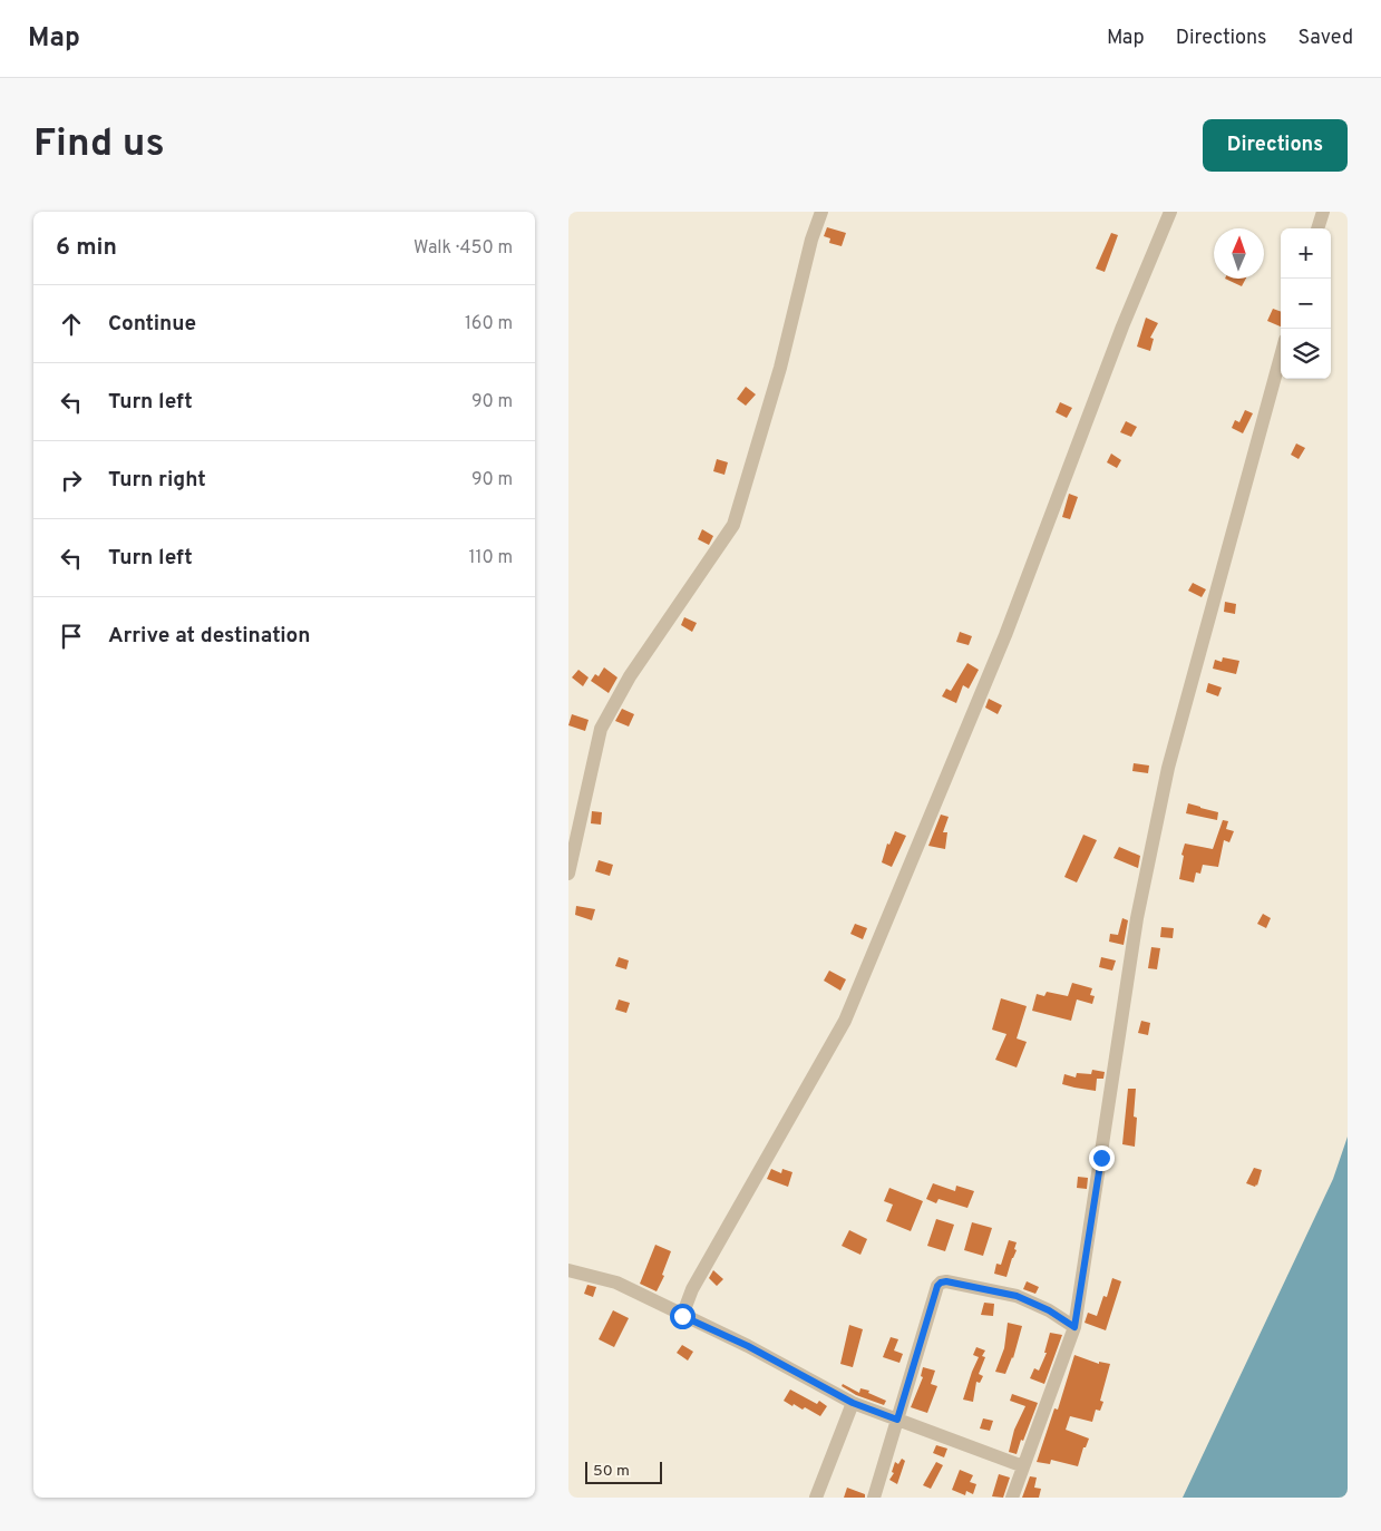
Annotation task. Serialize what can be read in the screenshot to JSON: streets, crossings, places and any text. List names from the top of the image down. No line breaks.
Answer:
{"scale_bar":"50 m","north":"top","page":{"header":"Map","nav":["Map","Directions","Saved"],"buttons":"Directions","title":"Find us","heading":["6 min","Walk · 450 m"],"map_buttons":["+","−"],"list":[["Continue","160 m"],["Turn left","90 m"],["Turn right","90 m"],["Turn left","110 m"],"Arrive at destination"],"scale":"50 m"}}
